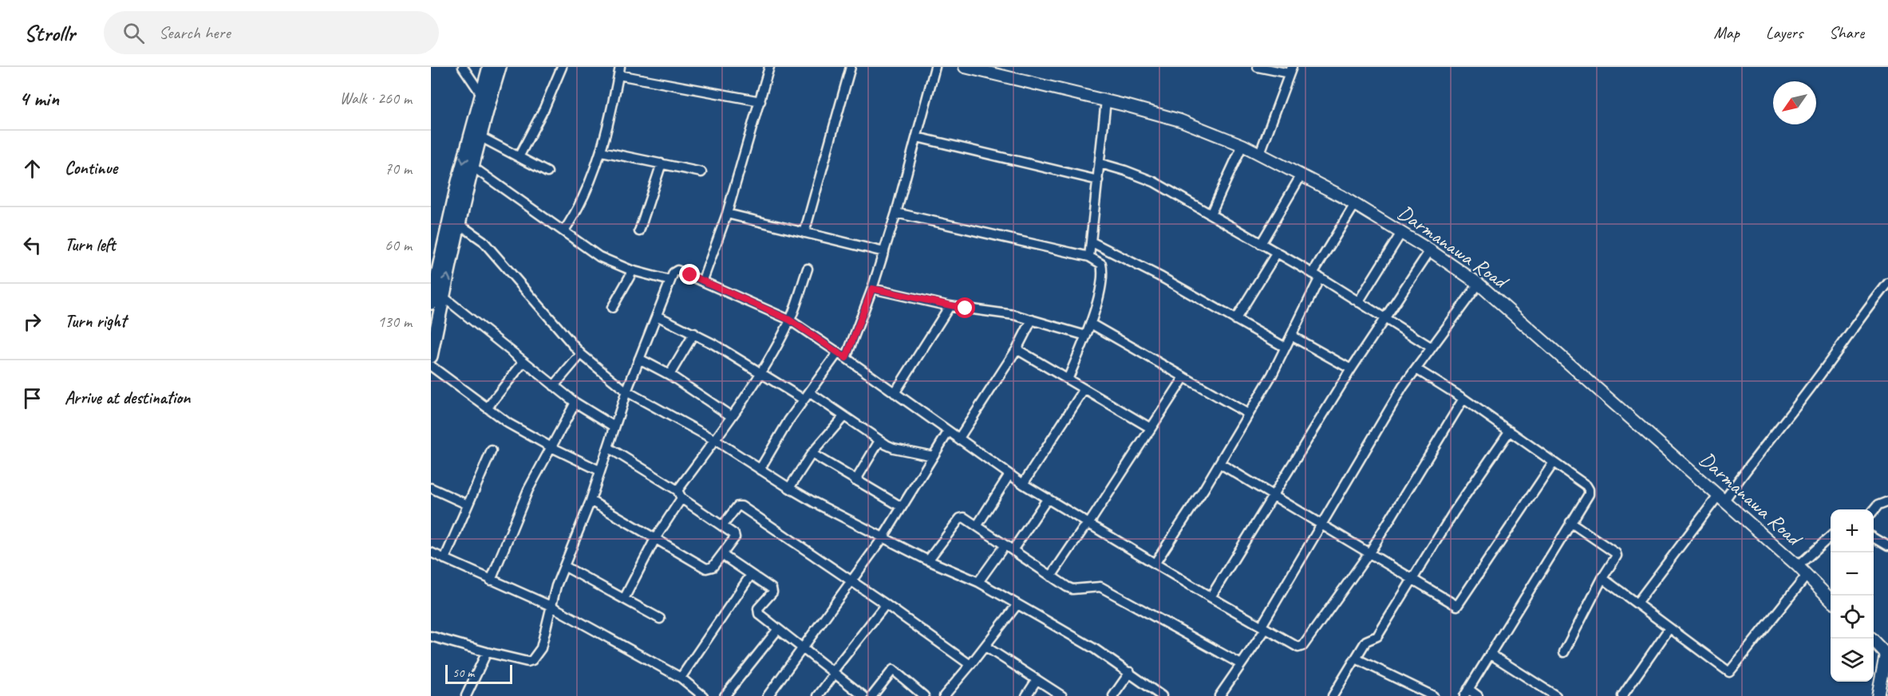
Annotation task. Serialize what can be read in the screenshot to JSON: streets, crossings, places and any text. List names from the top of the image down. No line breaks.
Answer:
{"streets":{"street":["Darmanawa Road"]},"scale_bar":"50 m","north":"bottom left","page":{"header":"Strollr","search":"Search here","nav":["Map","Layers","Share"],"heading":["4 min","Walk · 260 m"],"list":[["Continue","70 m"],["Turn left","60 m"],["Turn right","130 m"],"Arrive at destination"],"map_buttons":["+","−"],"scale":"50 m"}}
